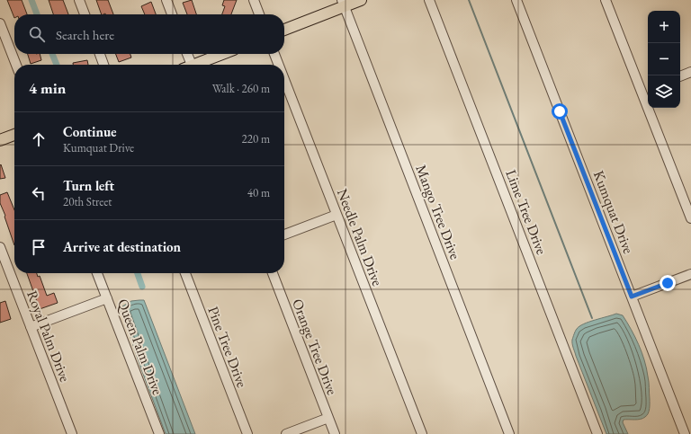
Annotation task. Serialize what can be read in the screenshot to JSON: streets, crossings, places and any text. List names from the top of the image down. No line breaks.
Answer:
{"streets":{"street":["Mango Tree Drive","Lime Tree Drive","Kumquat Drive","Needle Palm Drive","Royal Palm Drive","Queen Palm Drive","Pine Tree Drive","Orange Tree Drive"]},"page":{"map_buttons":["+","−"],"search":"Search here","heading":["4 min","Walk · 260 m"],"list":[["Continue","Kumquat Drive","220 m"],["Turn left","20th Street","40 m"],"Arrive at destination"]}}
